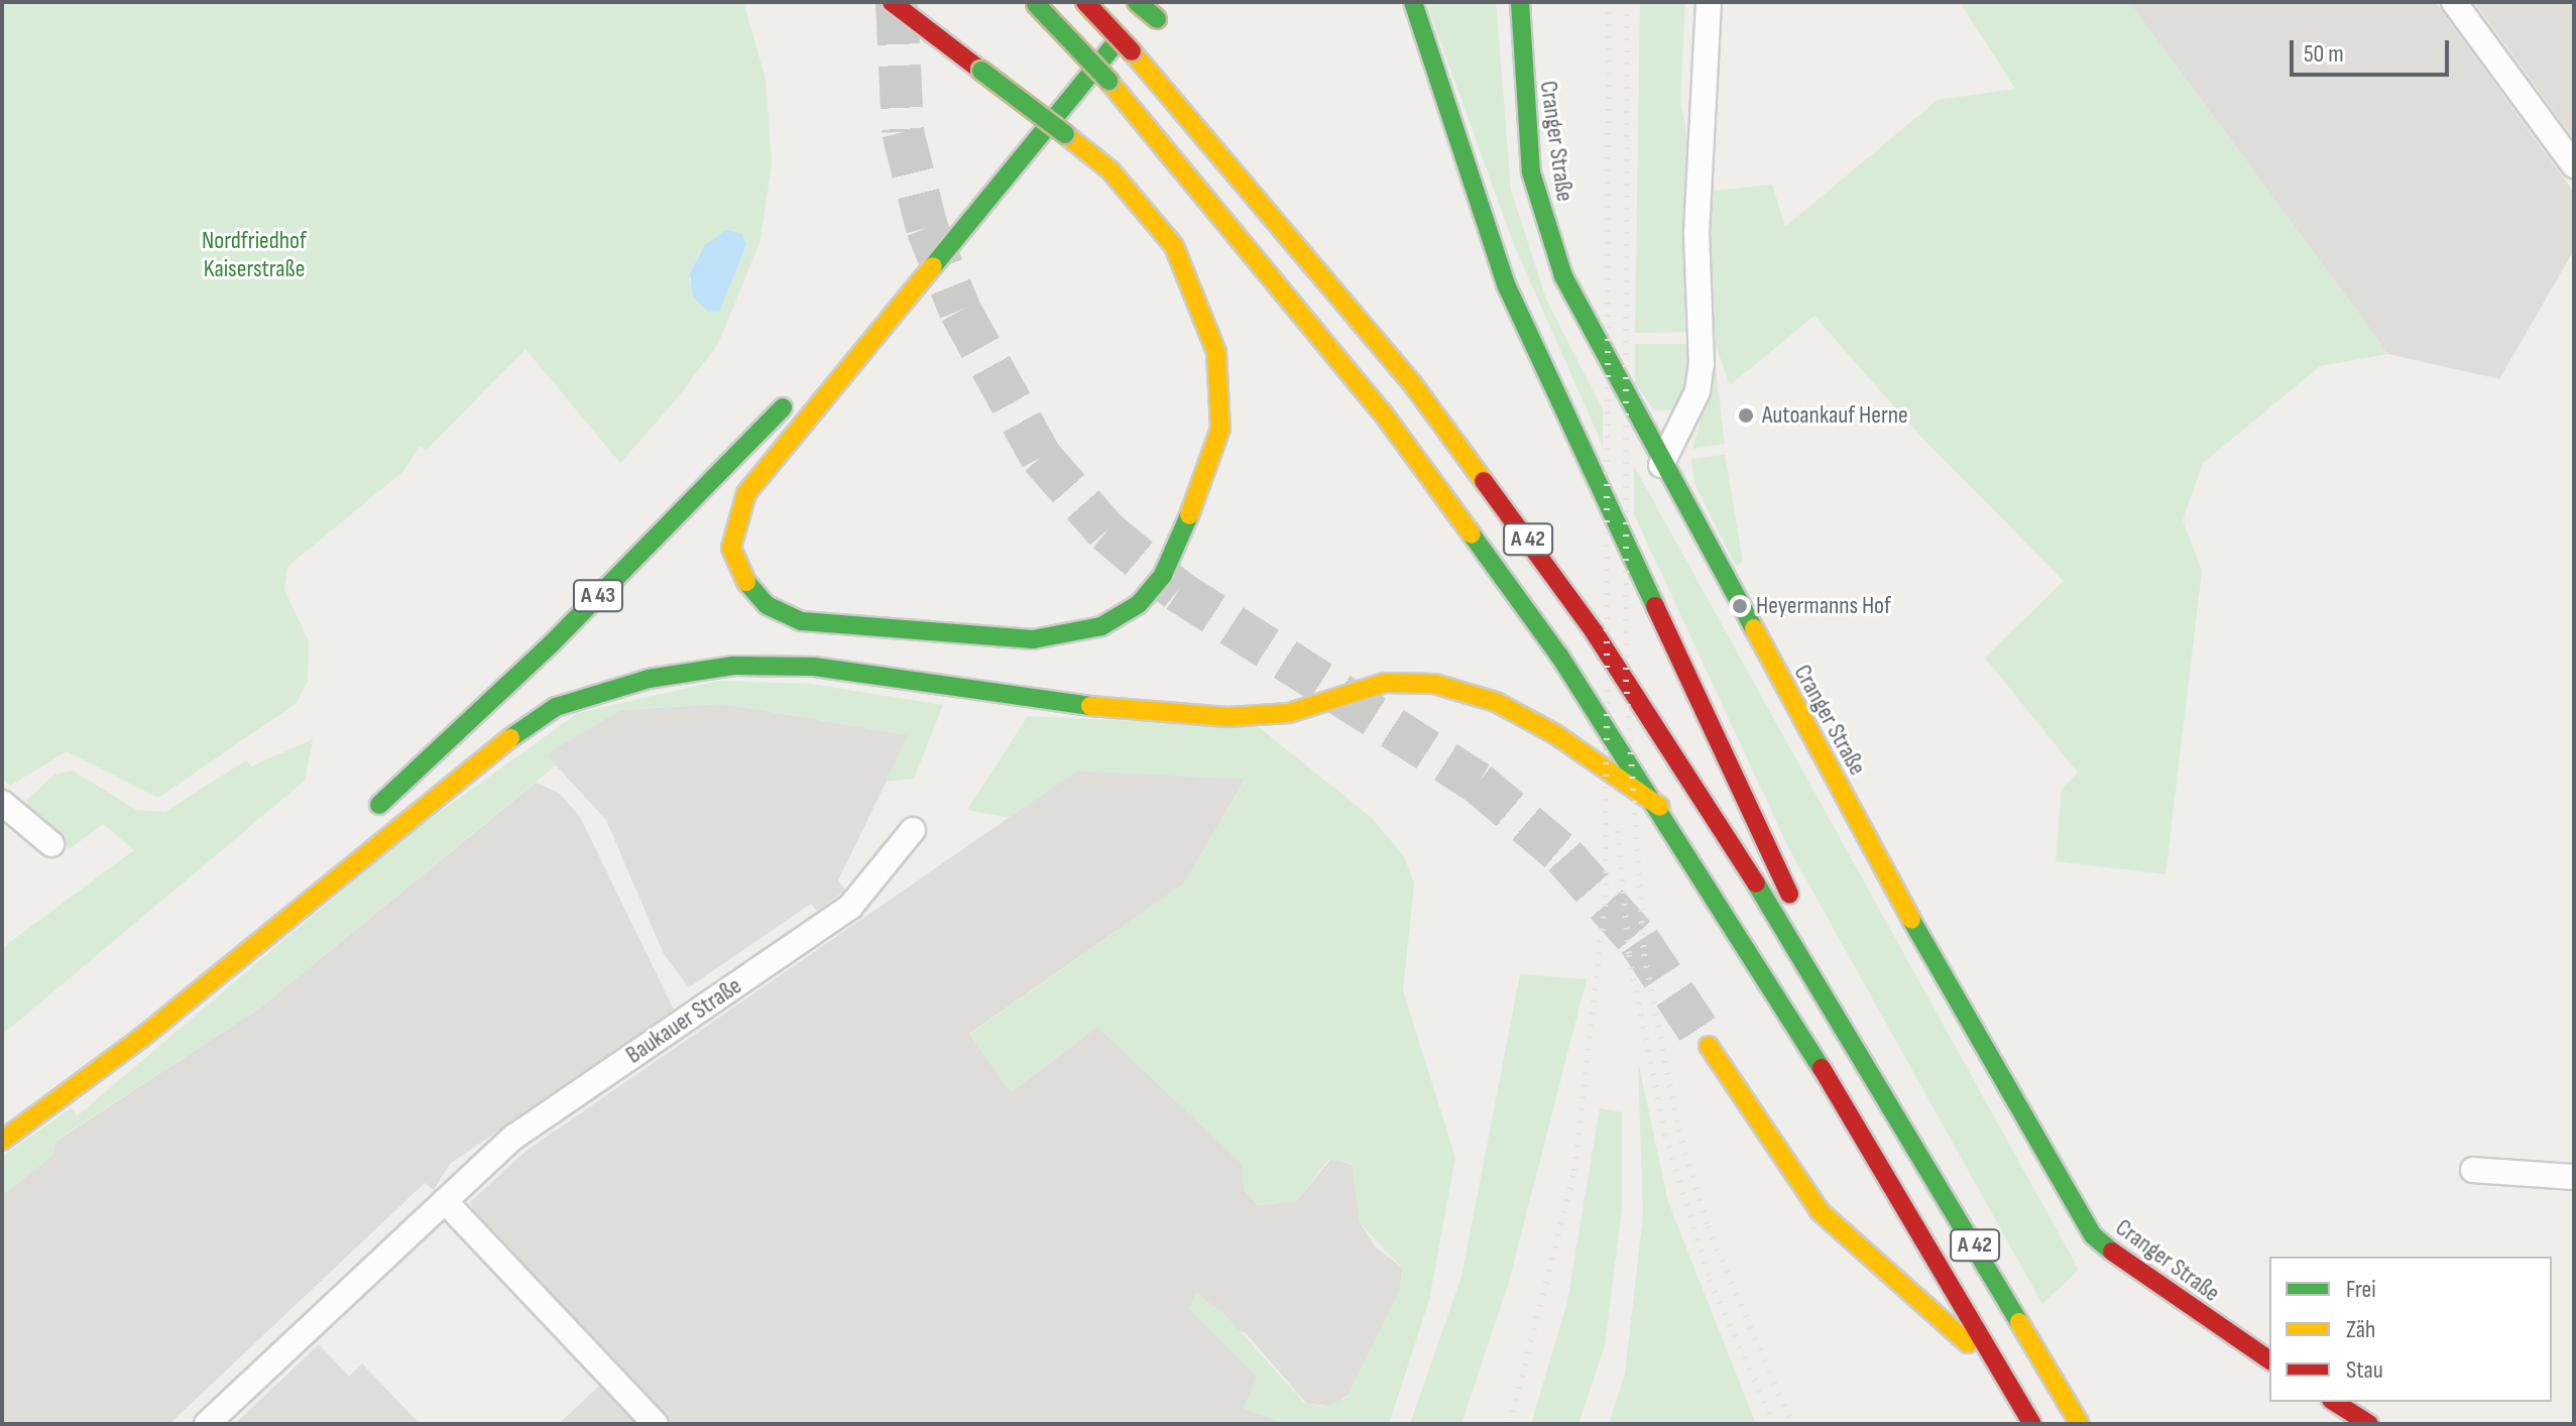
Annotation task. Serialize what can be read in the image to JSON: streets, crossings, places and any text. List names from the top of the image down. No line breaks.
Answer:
{"streets":{"main road":["Cranger Straße","A 42","A 43"],"street":["Baukauer Straße"]},"parks":["Nordfriedhof Kaiserstraße"],"places":["Autoankauf Herne","Heyermanns Hof"],"legend":["Frei","Zäh","Stau"],"scale_bar":"50 m"}
